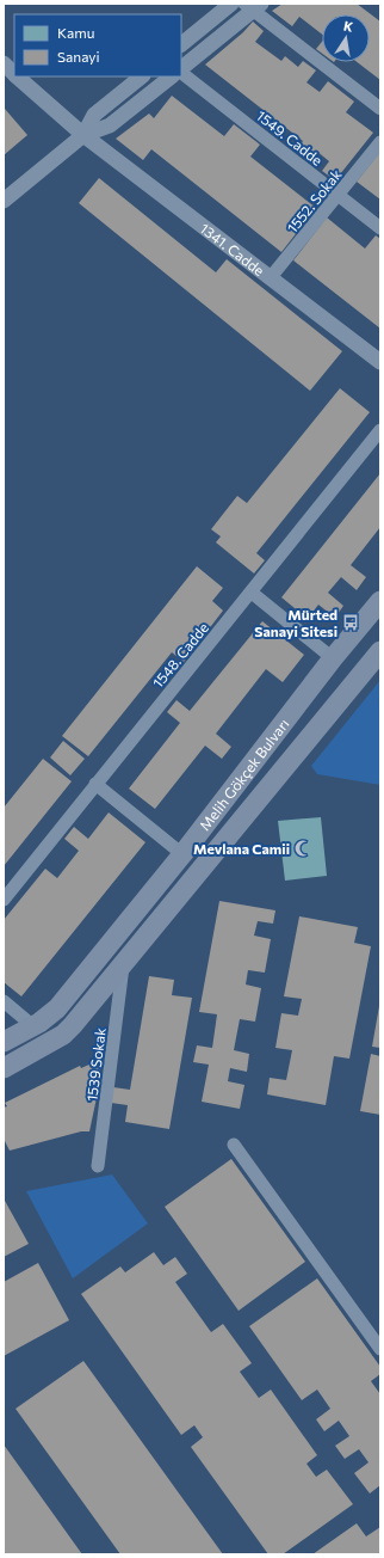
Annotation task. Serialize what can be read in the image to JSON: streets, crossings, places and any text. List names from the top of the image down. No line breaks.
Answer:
{"streets":{"main road":["Melih Gökçek Bulvarı"],"street":["1549. Cadde","1552. Sokak","1341. Cadde","1548. Cadde","1539 Sokak"]},"crossings":[["1549. Cadde","1552. Sokak"],["1552. Sokak","1341. Cadde"],["Melih Gökçek Bulvarı","1539 Sokak"]],"places":{"bus stop":["Mürted Sanayi Sitesi"],"mosque":["Mevlana Camii"]},"legend":["Kamu","Sanayi"],"north":"top"}
